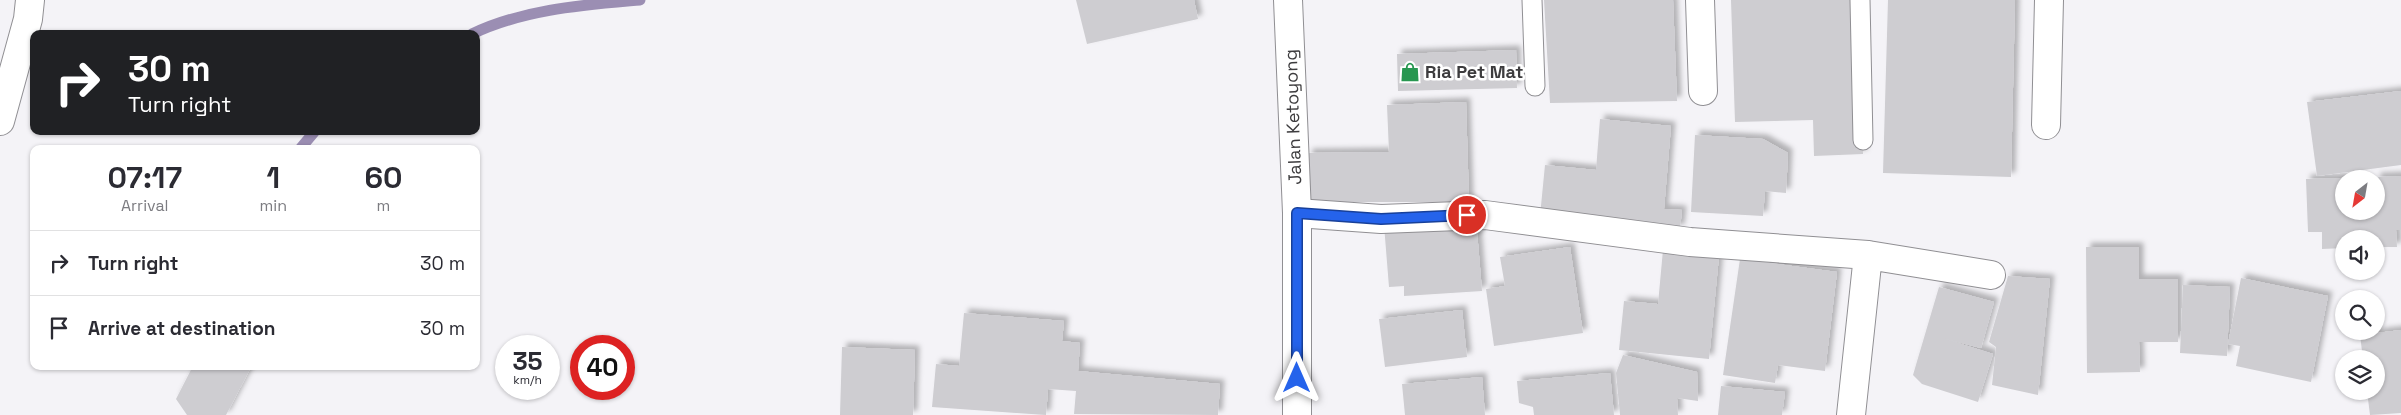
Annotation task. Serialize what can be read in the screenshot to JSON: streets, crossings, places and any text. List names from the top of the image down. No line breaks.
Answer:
{"streets":{"street":["Jalan Ketoyong"]},"places":{"shop":["Ria Pet Mat"]},"north":"bottom left","page":{"turn":["30 m","Turn right"],"eta":["07:17","Arrival","1","min","60","m"],"list":[{"name":"Turn right","value":"30 m"},{"name":"Arrive at destination","value":"30 m"}],"speed":"35 km/h","limit":"40"}}
